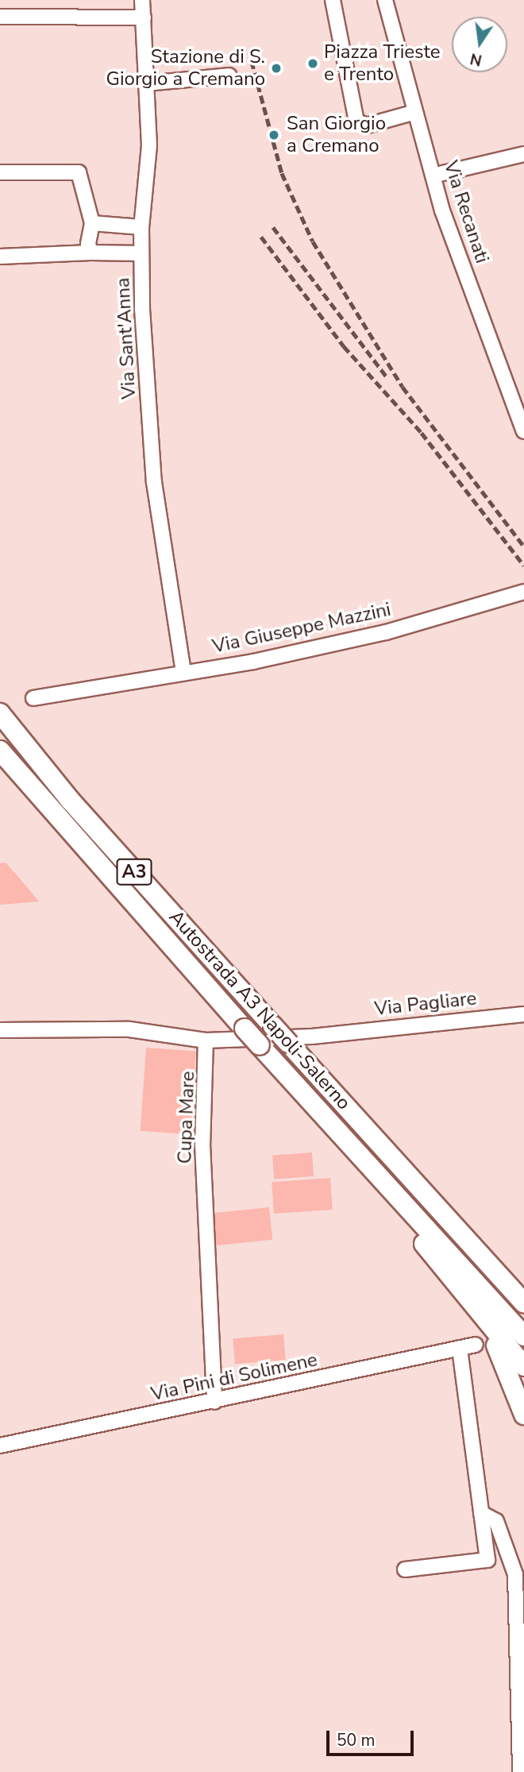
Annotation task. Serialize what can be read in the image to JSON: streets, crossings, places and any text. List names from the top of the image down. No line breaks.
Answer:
{"streets":{"highway":["A3","Autostrada A3 Napoli-Salerno"],"street":["Via Recanati","Via Sant'Anna","Via Giuseppe Mazzini","Via Pagliare","Cupa Mare","Via Pini di Solimene"]},"crossings":[["Via Sant'Anna","Via Giuseppe Mazzini"],["Via Pagliare","Cupa Mare"],["Cupa Mare","Via Pini di Solimene"]],"places":["Piazza Trieste e Trento","Stazione di S. Giorgio a Cremano","San Giorgio a Cremano"],"scale_bar":"50 m","north":"bottom"}
